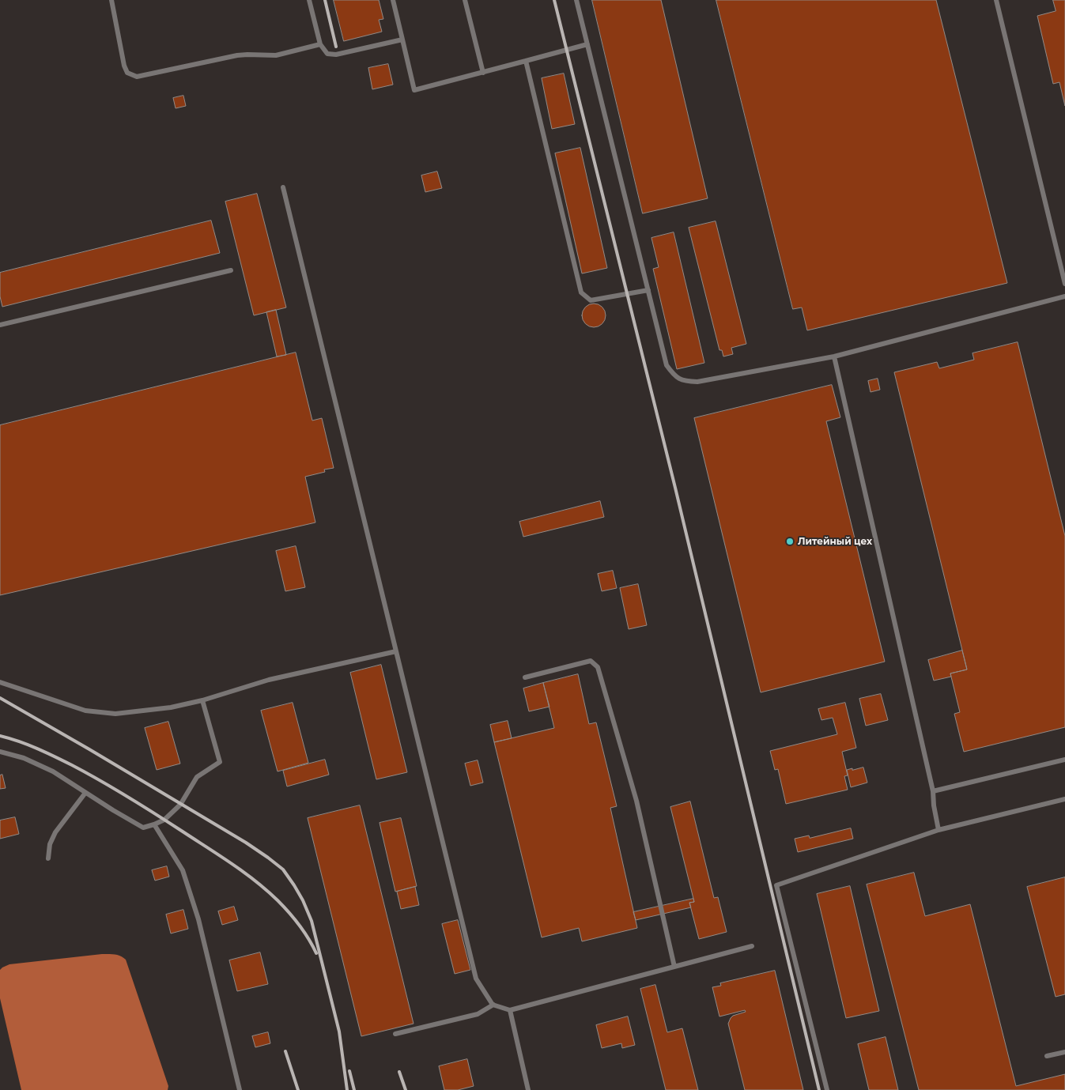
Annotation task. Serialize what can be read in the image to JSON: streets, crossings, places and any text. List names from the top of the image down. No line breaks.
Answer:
{"places":["Литейный цех"]}
